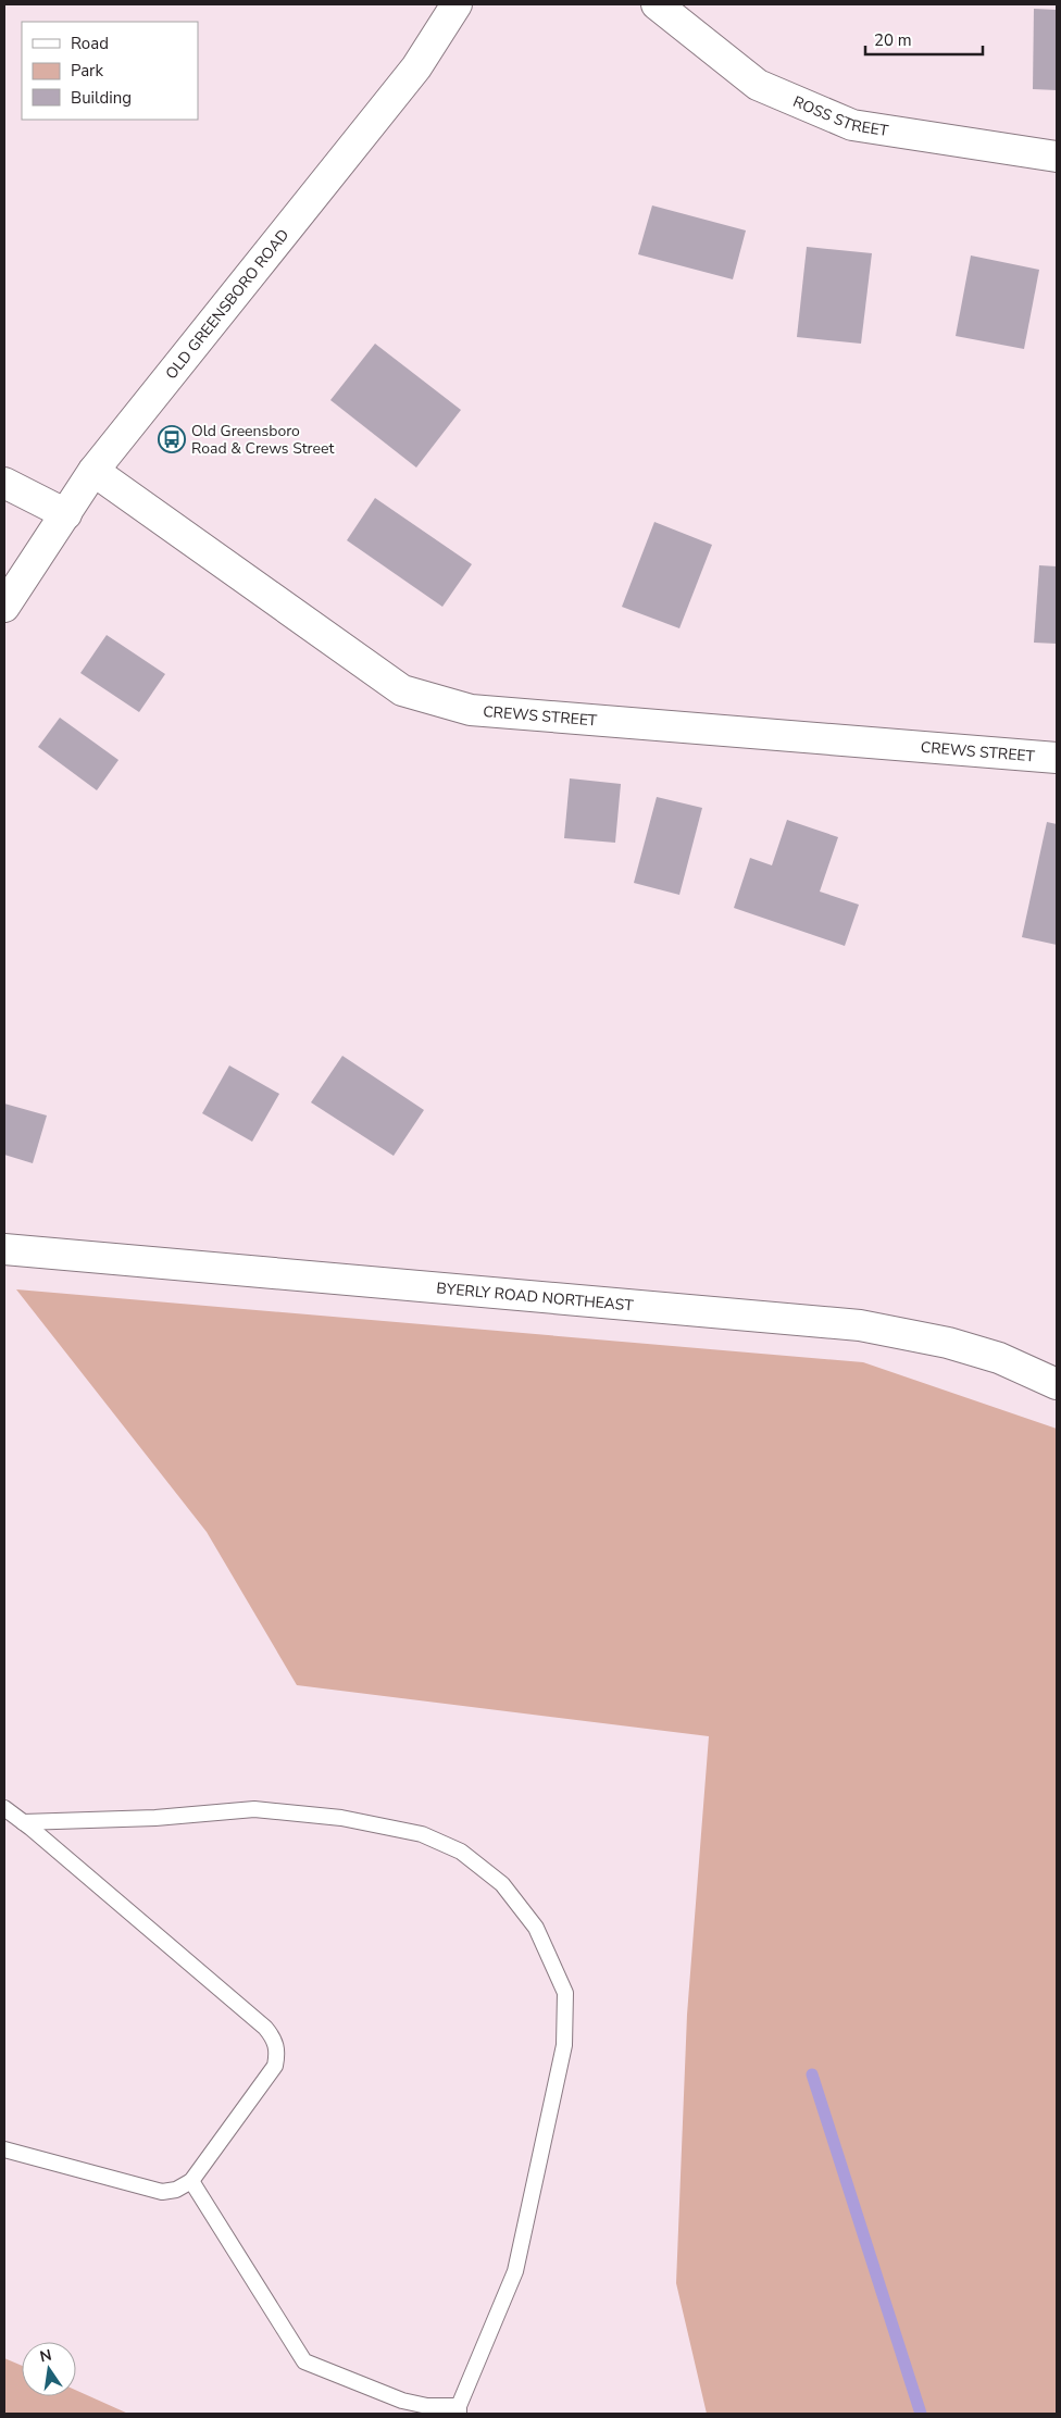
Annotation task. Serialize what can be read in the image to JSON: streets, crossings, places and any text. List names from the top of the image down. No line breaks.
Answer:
{"streets":{"street":["ROSS STREET","OLD GREENSBORO ROAD","CREWS STREET","BYERLY ROAD NORTHEAST"]},"crossings":[["OLD GREENSBORO ROAD","CREWS STREET"]],"places":{"bus stop":["Old Greensboro Road & Crews Street"]},"legend":["Road","Park","Building"],"scale_bar":"20 m","north":"top"}
